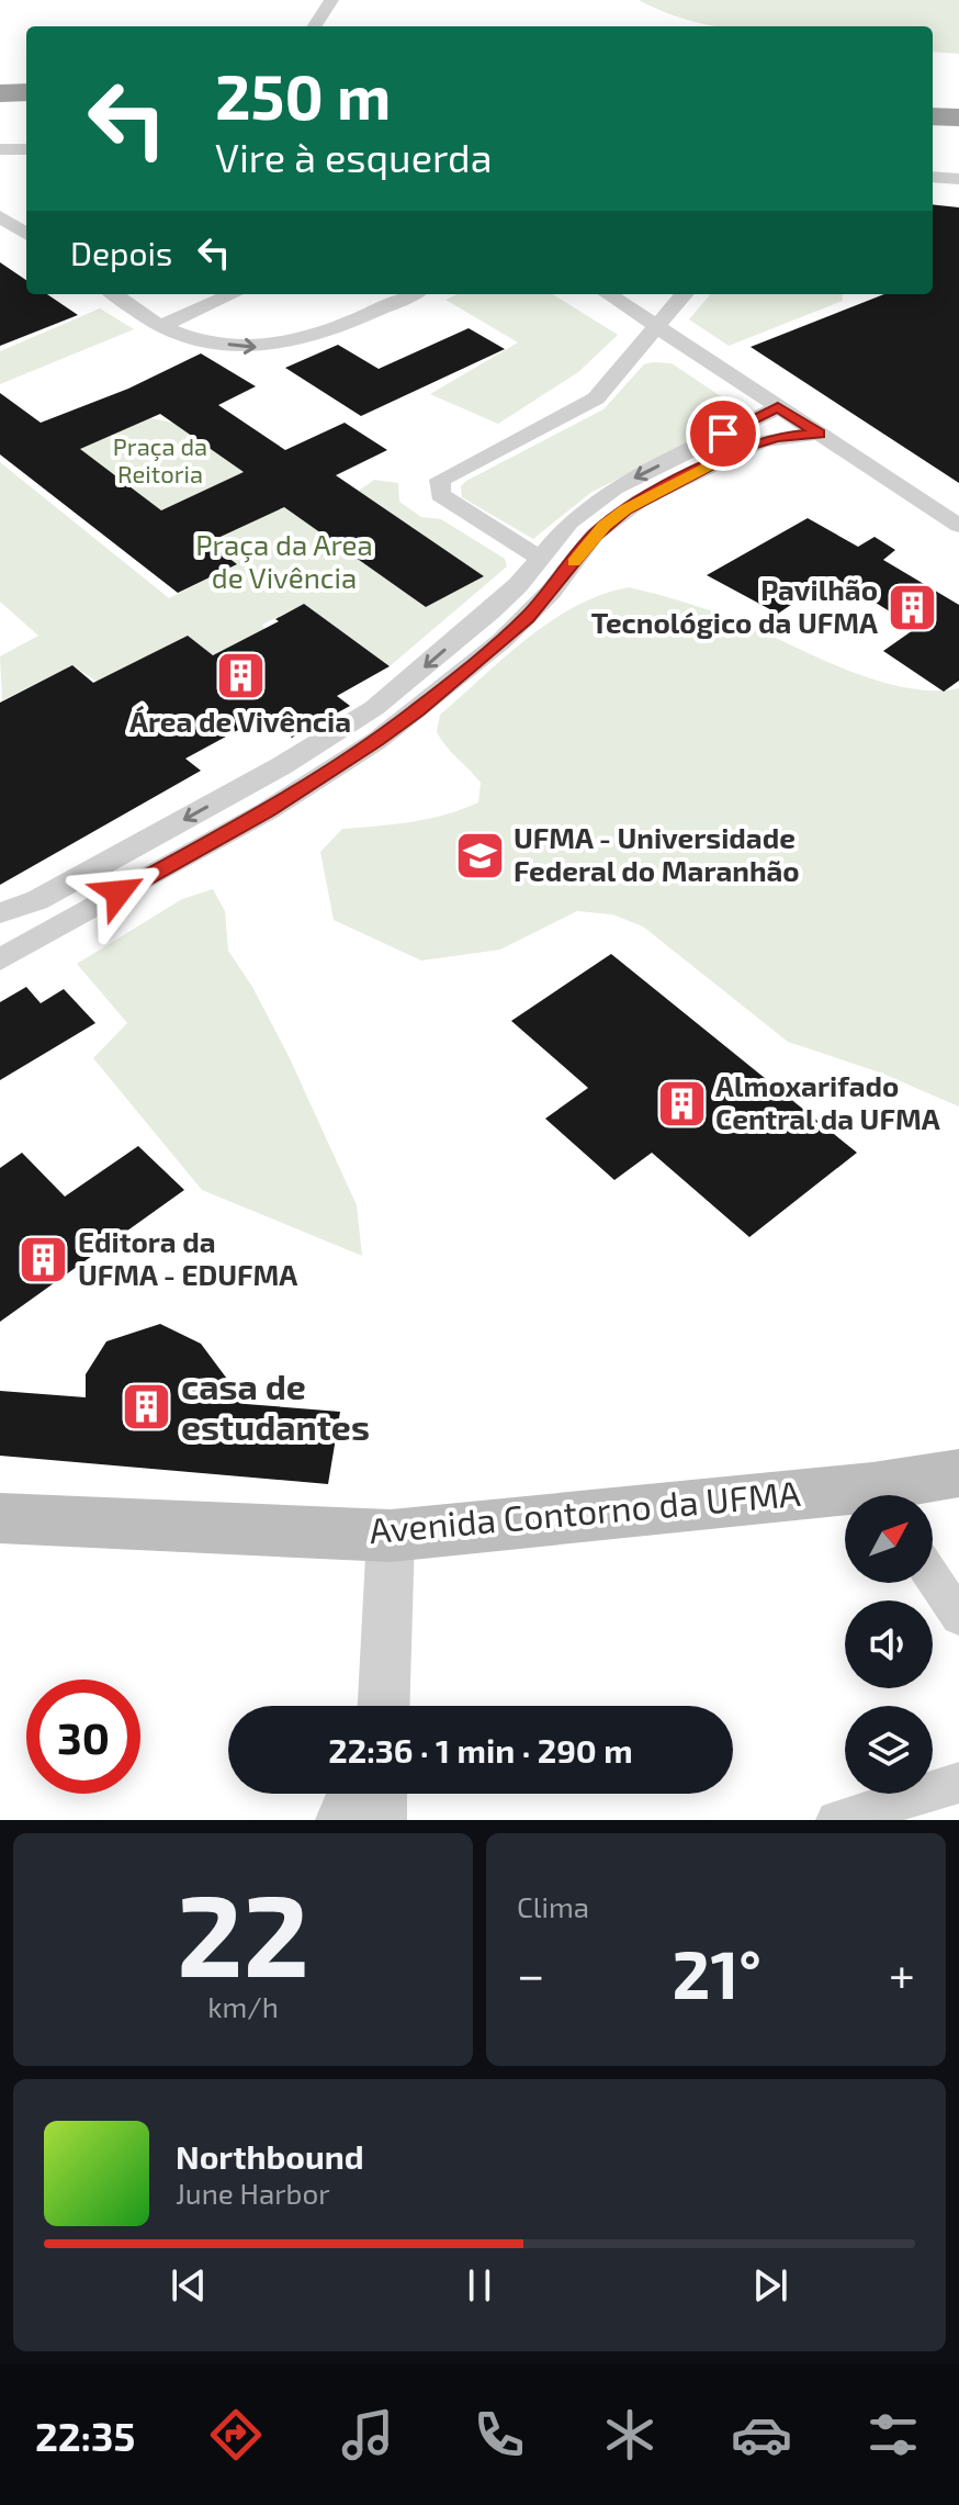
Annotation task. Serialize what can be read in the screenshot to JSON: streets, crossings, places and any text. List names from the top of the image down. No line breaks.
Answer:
{"streets":{"main road":["Avenida Contorno da UFMA"]},"parks":["Praça da Reitoria","Praça da Area de Vivência"],"places":{"building":["Pavilhão Tecnológico da UFMA","Área de Vivência","Almoxarifado Central da UFMA","Editora da UFMA - EDUFMA","casa de estudantes"],"school or university":["UFMA - Universidade Federal do Maranhão"]},"north":"top right","page":{"turn":["250 m","Vire à esquerda"],"then":"Depois","limit":"30","trip":"22:36 · 1 min · 290 m","tile":[["22","km/h"],"Clima"],"heat":["−","21°","+"],"song":["Northbound","June Harbor"],"tabs":"22:35"}}
